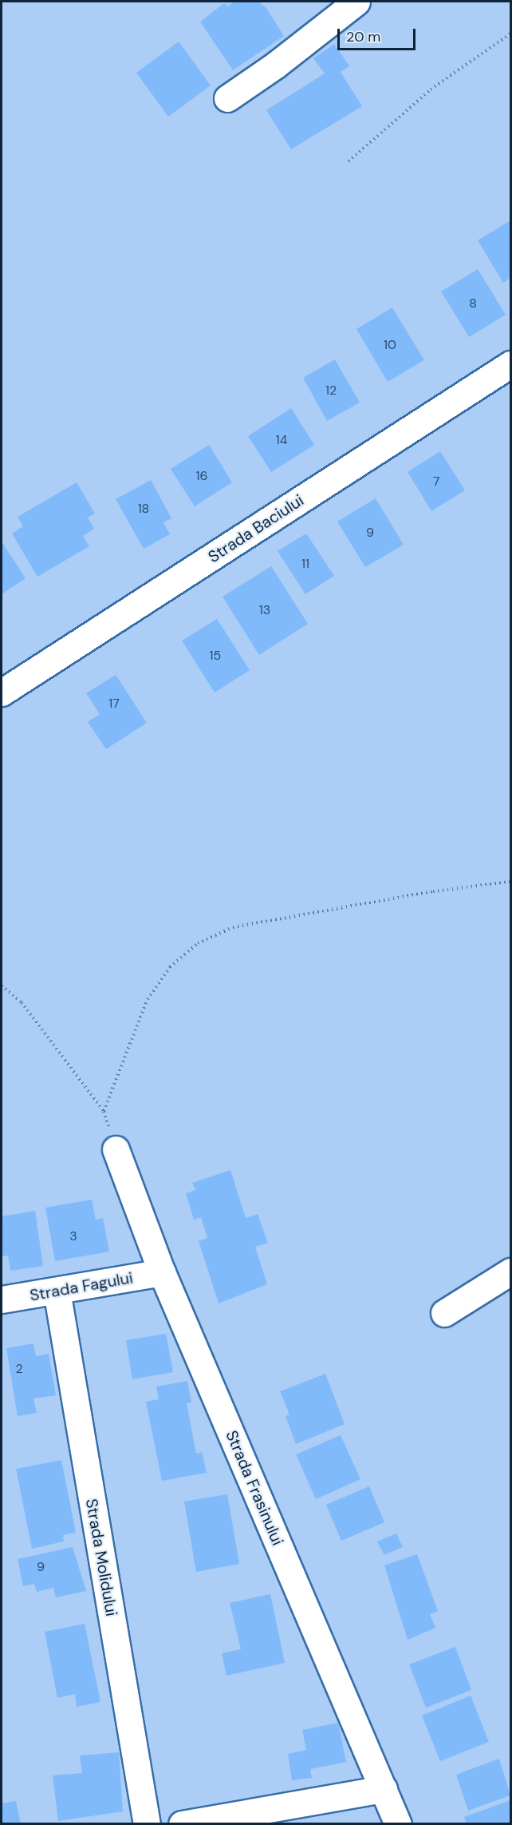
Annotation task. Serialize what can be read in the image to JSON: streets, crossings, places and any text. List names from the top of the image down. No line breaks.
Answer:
{"streets":{"street":["Strada Baciului","Strada Fagului","Strada Frasinului","Strada Molidului"]},"crossings":[["Strada Fagului","Strada Frasinului"],["Strada Fagului","Strada Molidului"]],"house_numbers":["8","10","12","14","16","7","18","9","11","13","15","17","3","2","9"],"scale_bar":"20 m"}
